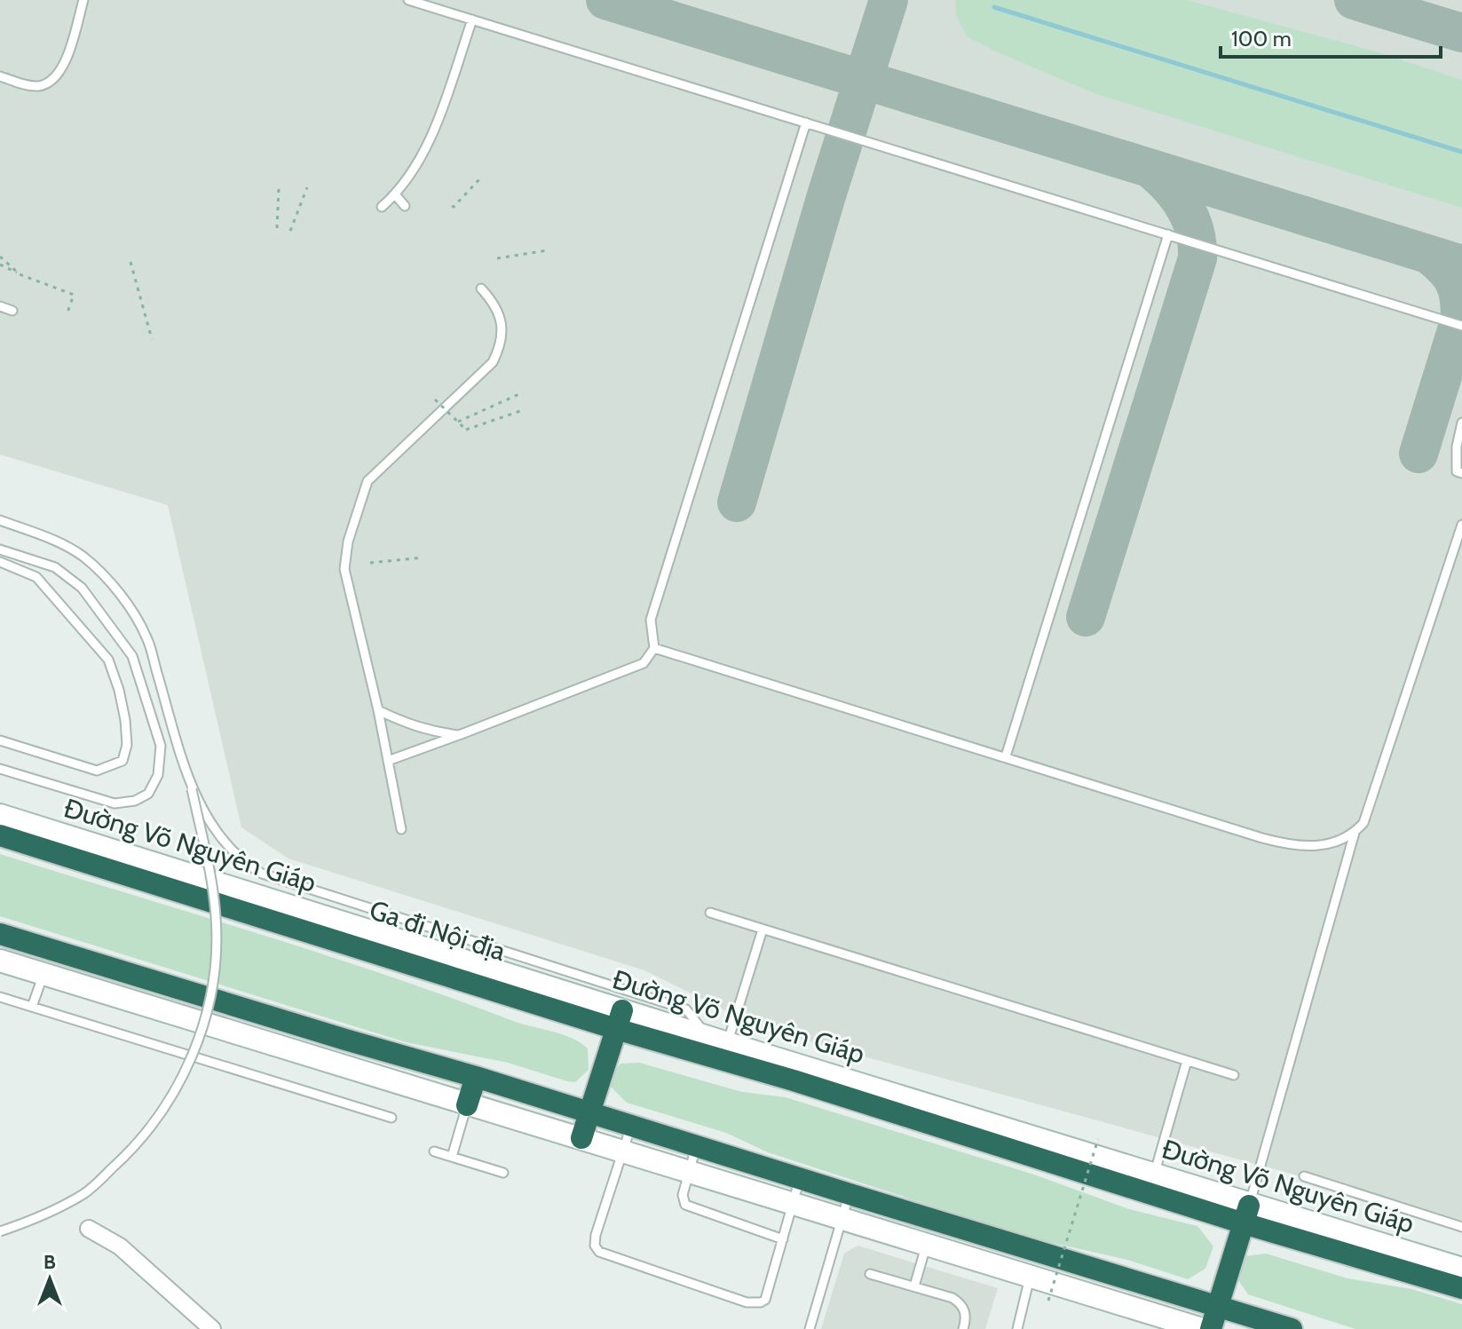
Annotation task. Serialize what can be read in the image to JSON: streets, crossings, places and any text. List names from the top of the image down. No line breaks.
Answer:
{"streets":{"highway":["Đường Võ Nguyên Giáp"],"lane":["Ga đi Nội địa"]},"crossings":[["Đường Võ Nguyên Giáp","Ga đi Nội địa"]],"scale_bar":"100 m","north":"top"}
